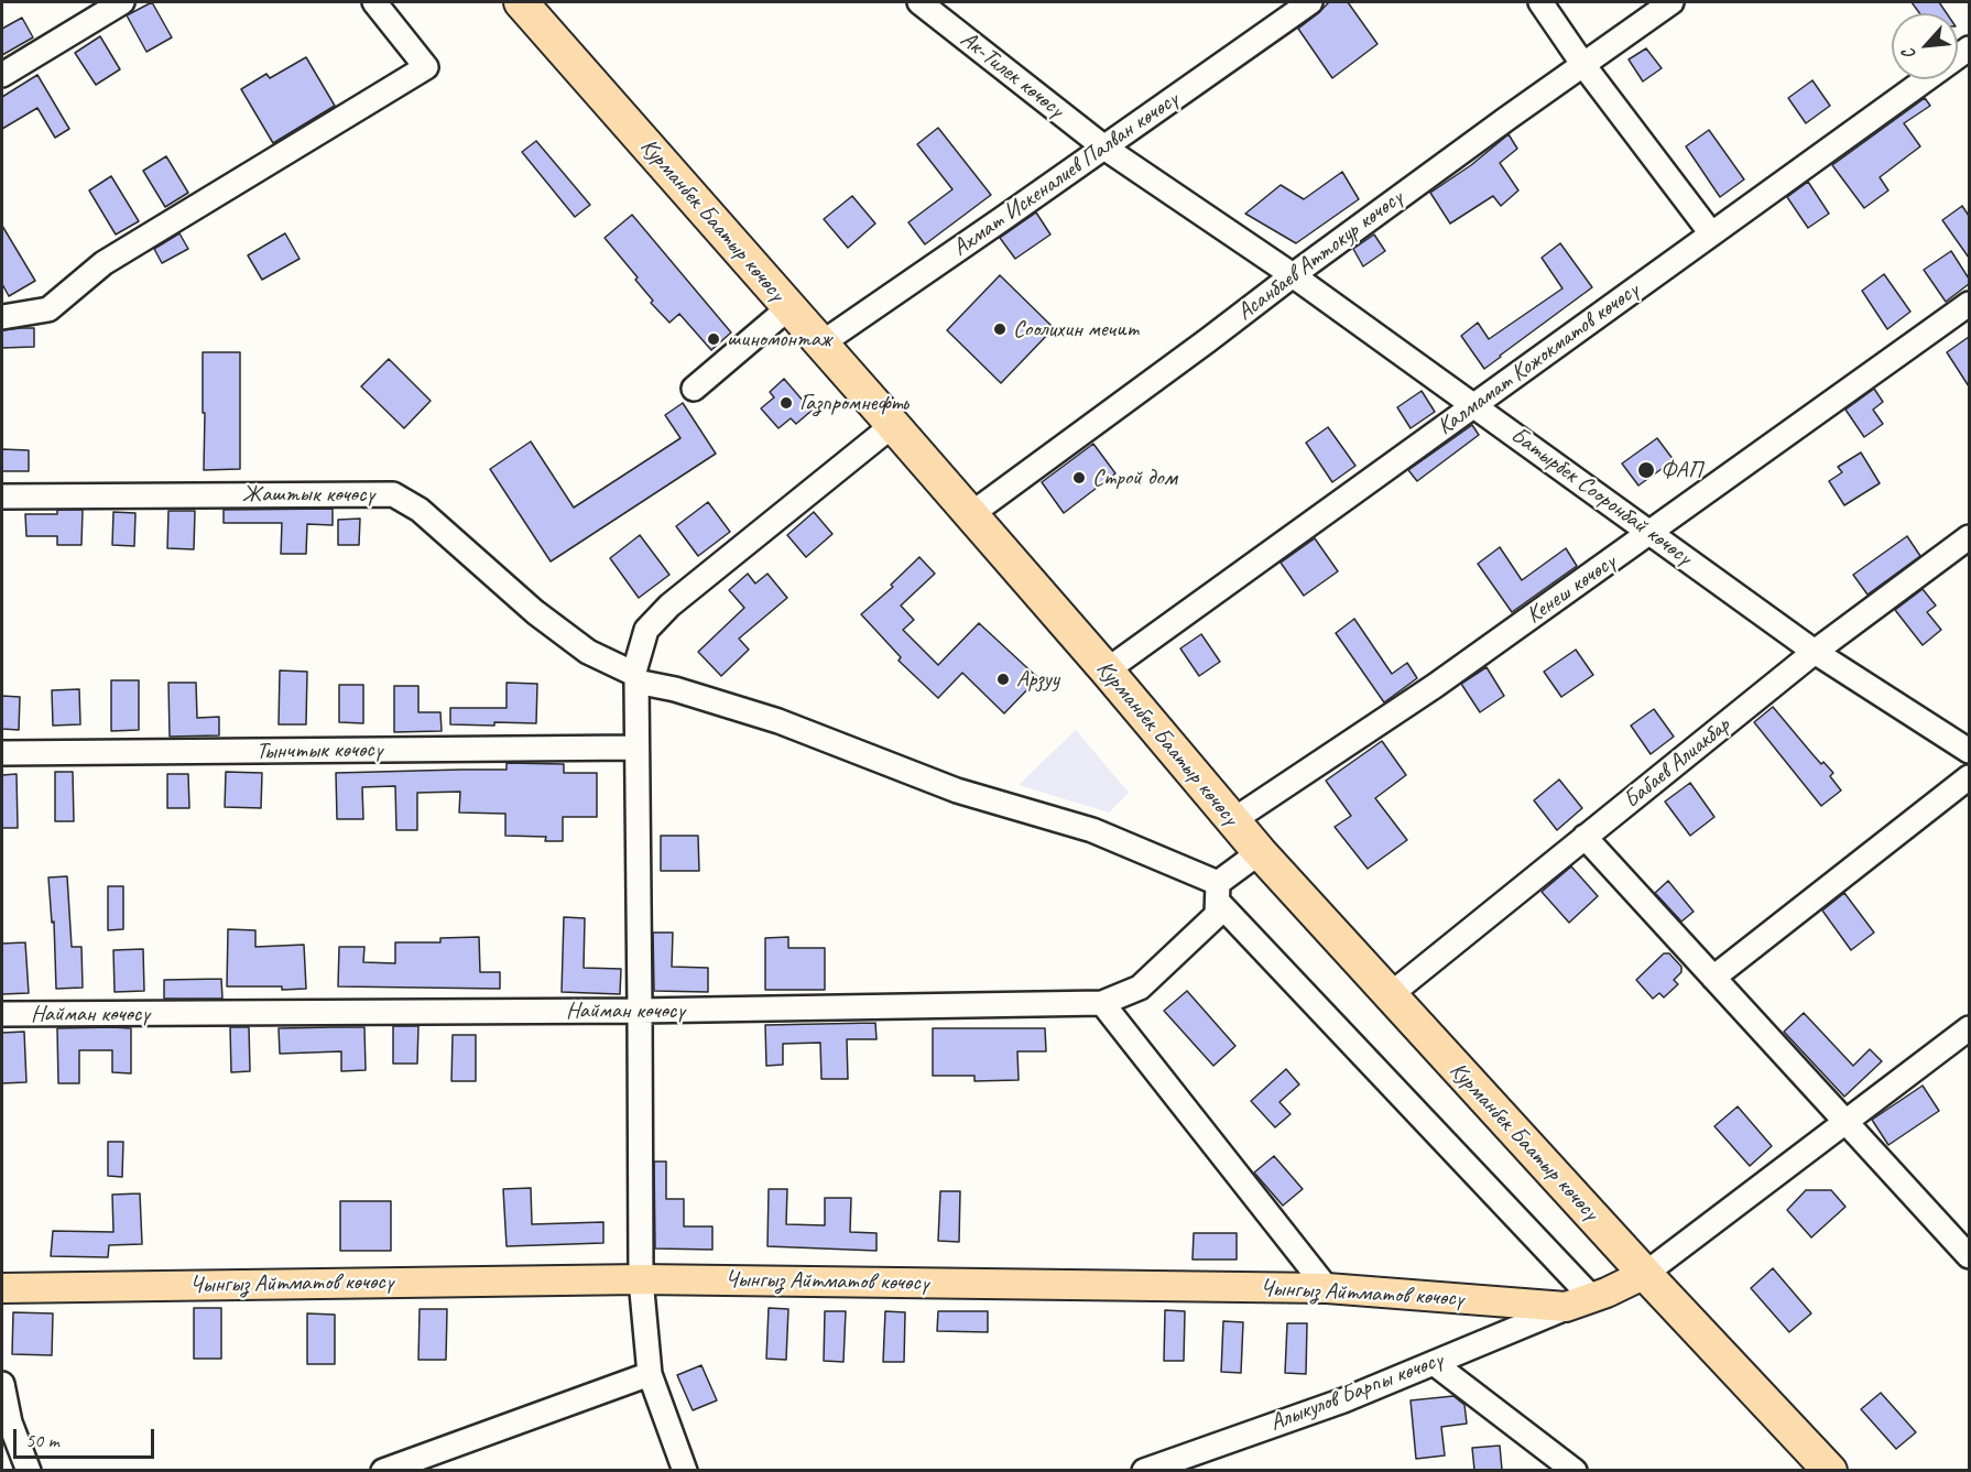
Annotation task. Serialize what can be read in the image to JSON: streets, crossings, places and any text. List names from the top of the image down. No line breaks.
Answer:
{"streets":{"highway":["Курманбек Баатыр көчөсү"],"main road":["Чынгыз Айтматов көчөсү"],"street":["Ак-Тилек көчөсү","Ахмат Искеналиев Палван көчөсү","Асанбаев Аттокур көчөсү","Калмамат Кожокматов көчөсү","Жаштык көчөсү","Батырбек Сооронбай көчөсү","Кенеш көчөсү","Тынчтык көчөсү","Бабаев Алиакбар","Найман көчөсү","Алыкулов Барпы көчөсү"]},"crossings":[["Ак-Тилек көчөсү","Ахмат Искеналиев Палван көчөсү"],["Ак-Тилек көчөсү","Батырбек Сооронбай көчөсү"],["Ахмат Искеналиев Палван көчөсү","Курманбек Баатыр көчөсү"],["Ахмат Искеналиев Палван көчөсү","Батырбек Сооронбай көчөсү"],["Курманбек Баатыр көчөсү","Асанбаев Аттокур көчөсү"],["Курманбек Баатыр көчөсү","Калмамат Кожокматов көчөсү"],["Курманбек Баатыр көчөсү","Кенеш көчөсү"],["Курманбек Баатыр көчөсү","Бабаев Алиакбар"],["Курманбек Баатыр көчөсү","Найман көчөсү"],["Курманбек Баатыр көчөсү","Чынгыз Айтматов көчөсү"],["Асанбаев Аттокур көчөсү","Батырбек Сооронбай көчөсү"],["Калмамат Кожокматов көчөсү","Батырбек Сооронбай көчөсү"],["Жаштык көчөсү","Найман көчөсү"],["Батырбек Сооронбай көчөсү","Кенеш көчөсү"],["Батырбек Сооронбай көчөсү","Бабаев Алиакбар"],["Чынгыз Айтматов көчөсү","Алыкулов Барпы көчөсү"]],"places":["Соолихин мечит","шиномонтаж","Газпромнефть","ФАП","Строй дом","Арзуу"],"scale_bar":"50 m","north":"bottom left"}
